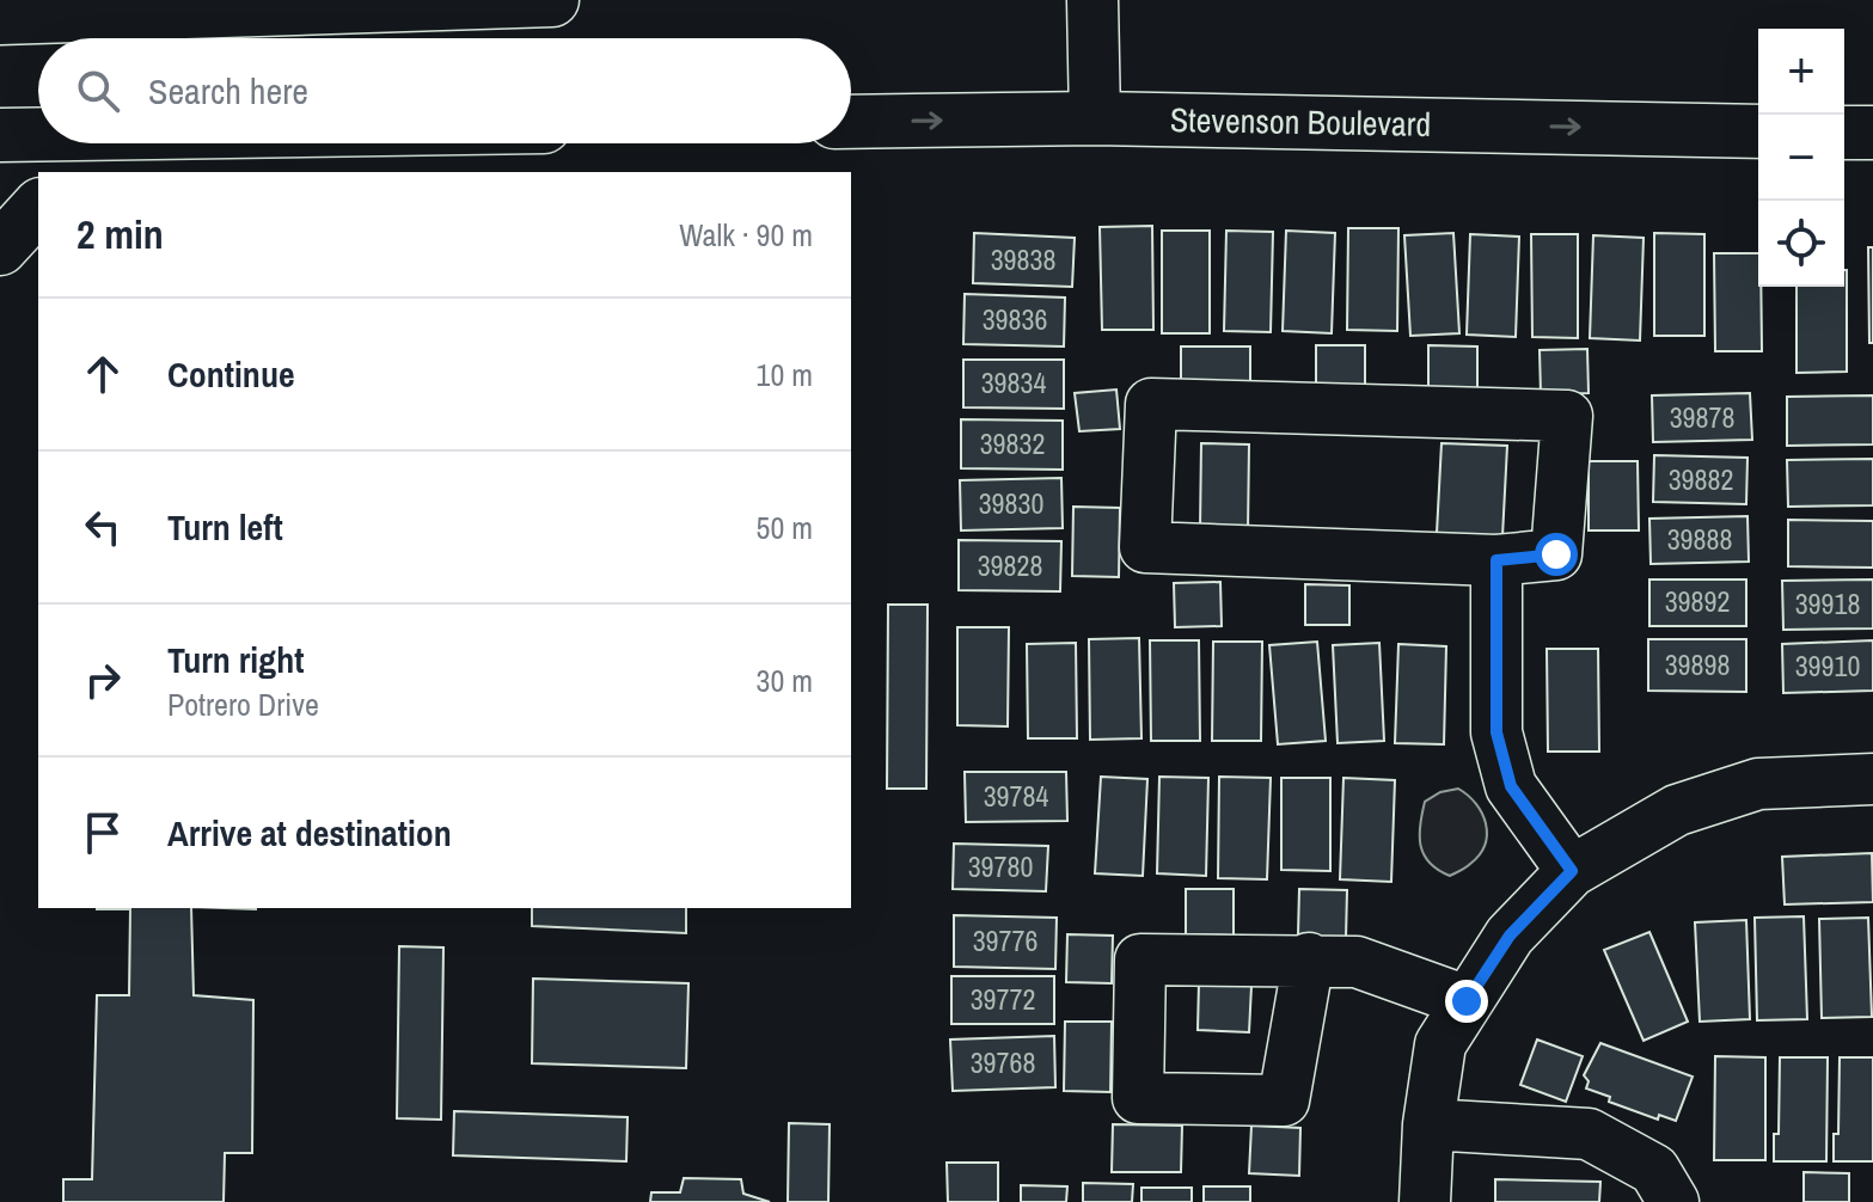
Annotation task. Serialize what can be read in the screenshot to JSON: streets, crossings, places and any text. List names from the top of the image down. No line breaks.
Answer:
{"streets":{"main road":["Stevenson Boulevard"]},"one_way":["Stevenson Boulevard"],"house_numbers":["39838","39836","39834","39878","39832","39882","39830","39888","39828","39892","39918","39898","39910","39784","39780","39776","39772","39768"],"page":{"map_buttons":["+","−"],"search":"Search here","heading":["2 min","Walk · 90 m"],"list":[["Continue","10 m"],["Turn left","50 m"],["Turn right","Potrero Drive","30 m"],"Arrive at destination"]}}
